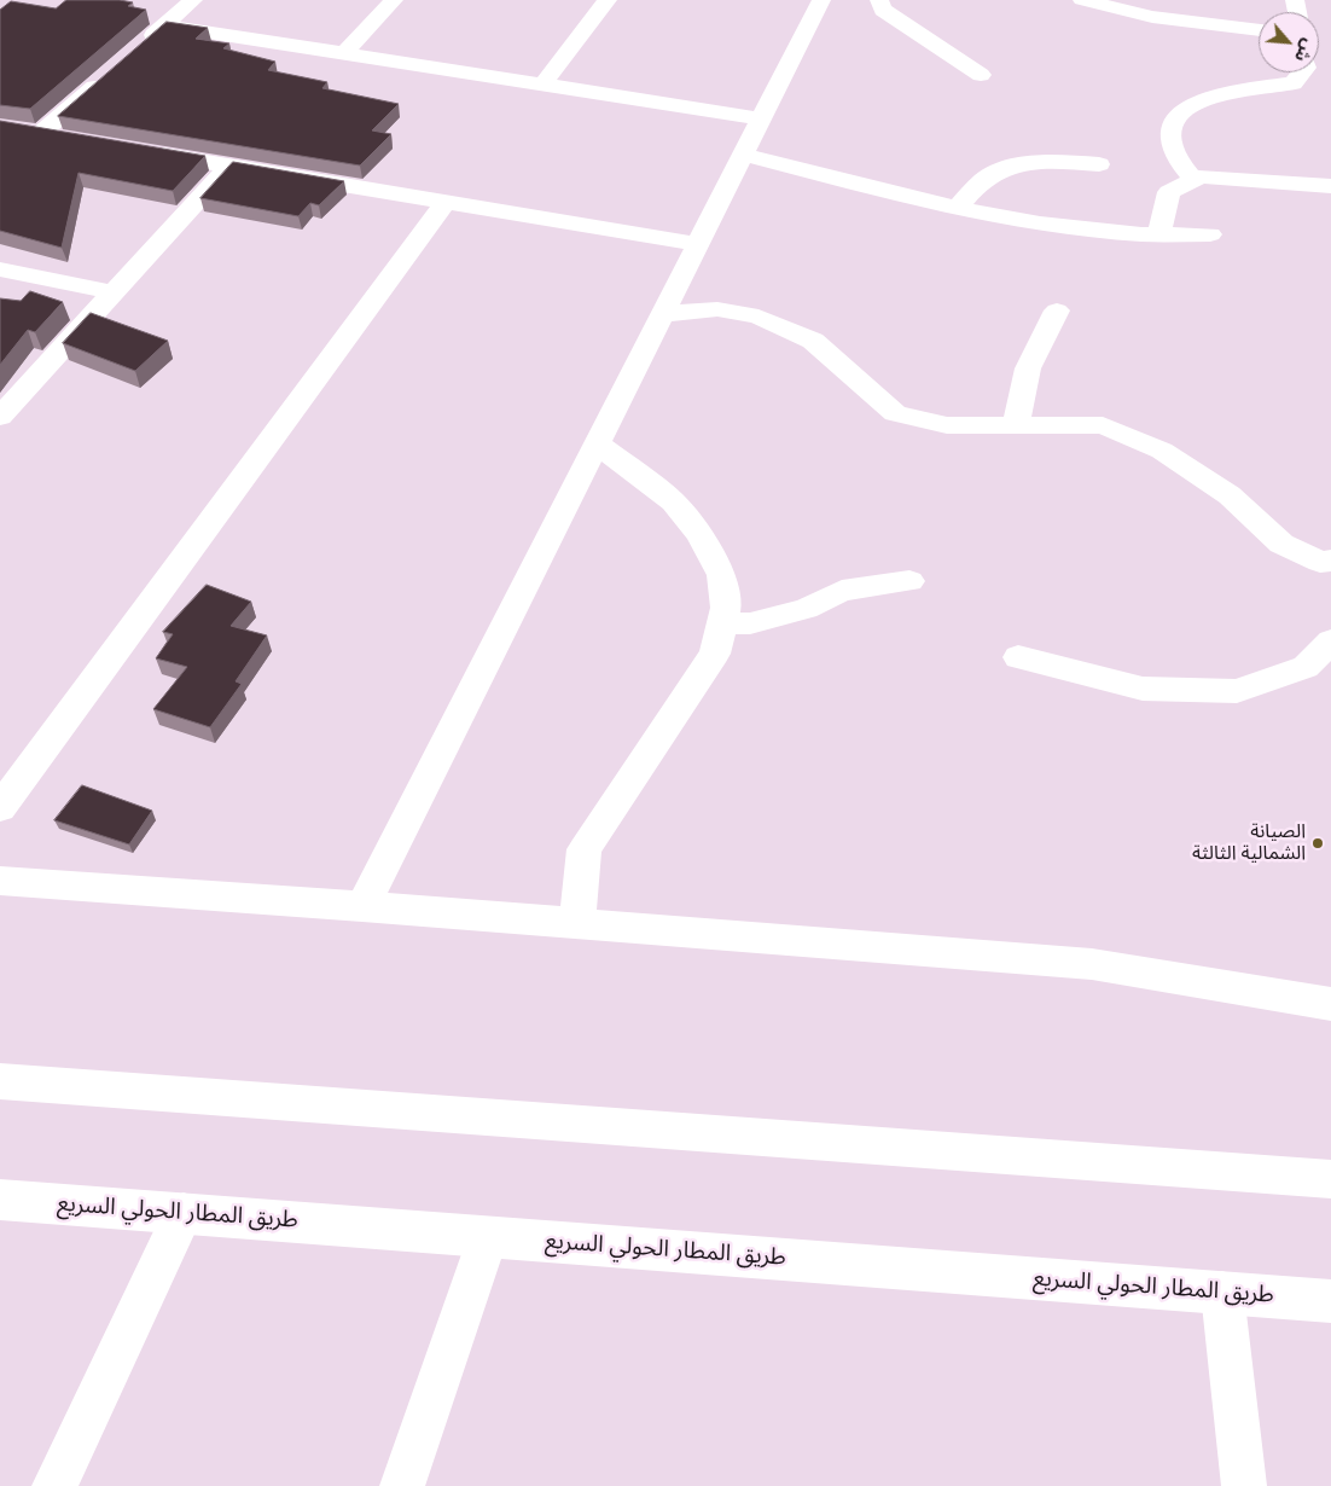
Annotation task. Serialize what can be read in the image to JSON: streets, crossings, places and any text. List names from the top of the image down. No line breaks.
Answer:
{"streets":{"main road":["طريق المطار الحولي السريع"]},"places":["الصيانة الشمالية الثالثة"],"north":"bottom right"}
